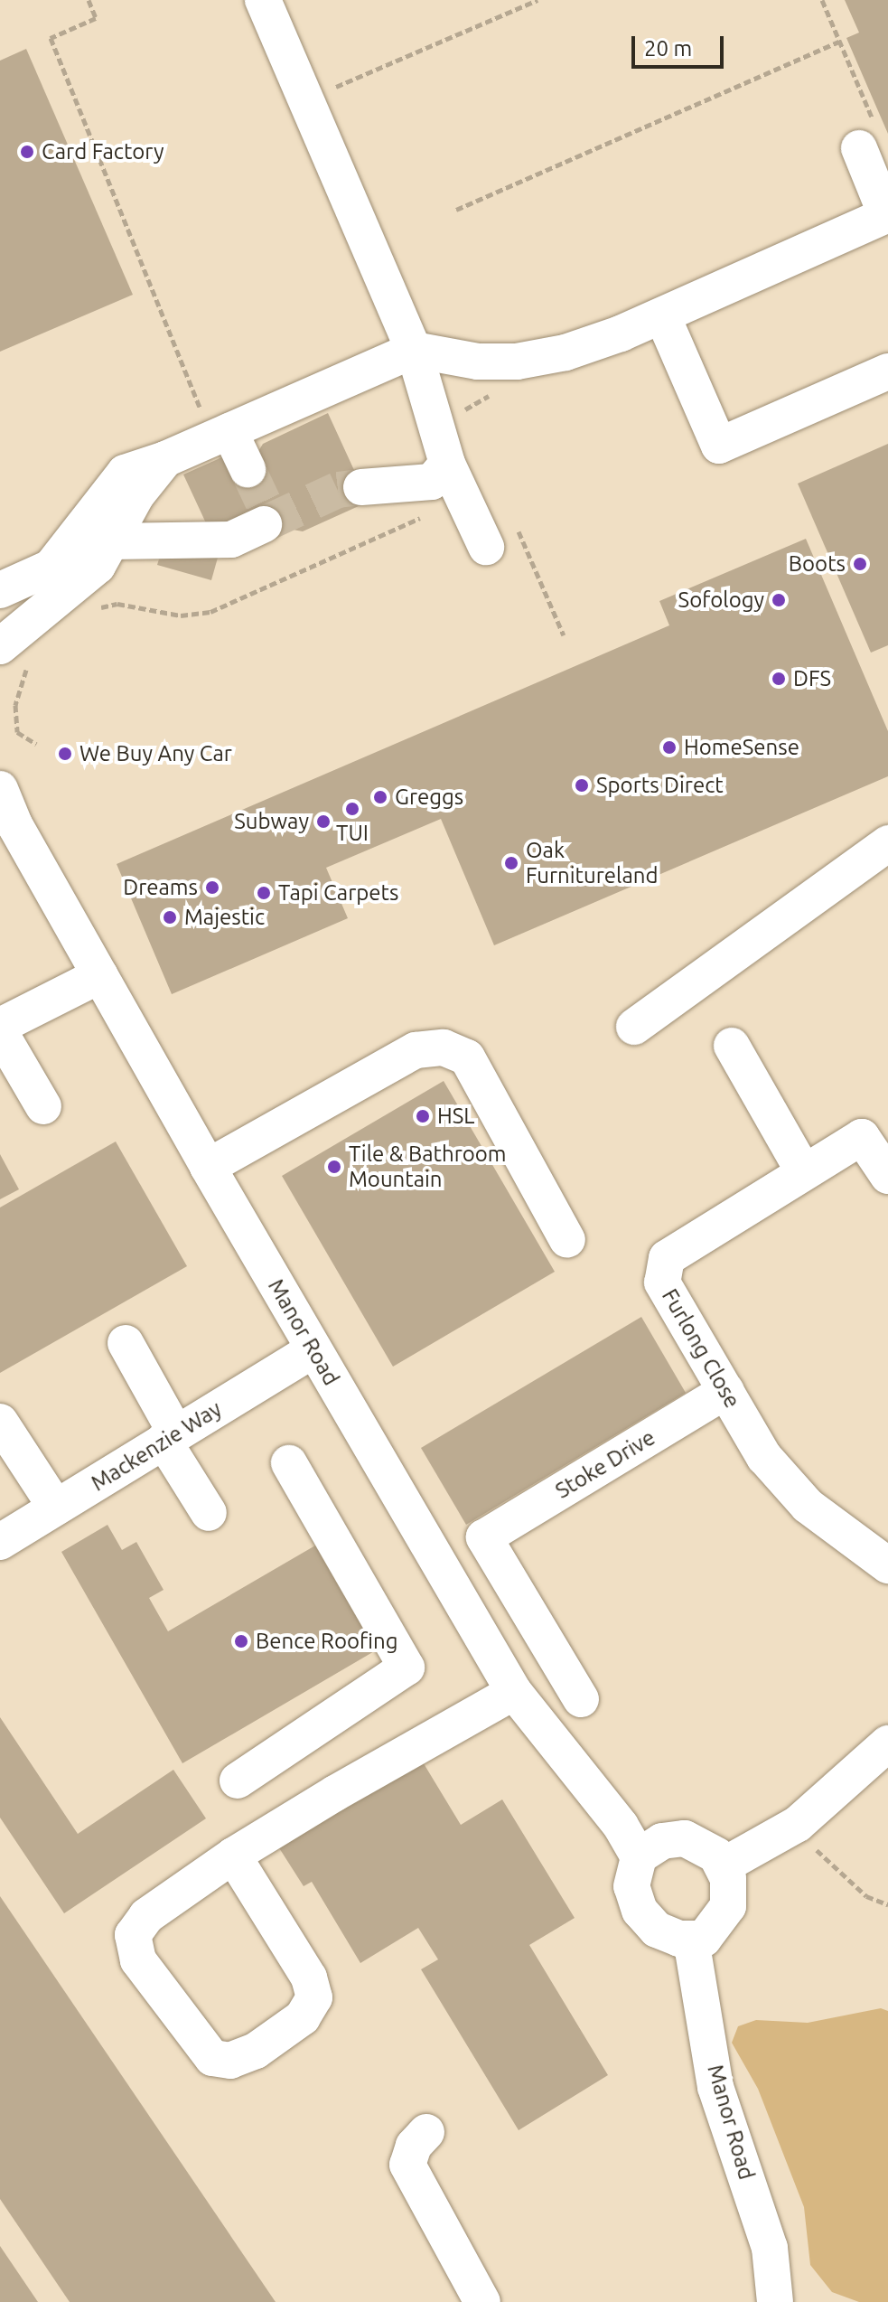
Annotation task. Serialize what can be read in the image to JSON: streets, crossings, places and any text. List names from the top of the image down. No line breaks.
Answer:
{"streets":{"street":["Manor Road","Furlong Close","Mackenzie Way","Stoke Drive"]},"crossings":[["Manor Road","Mackenzie Way"],["Furlong Close","Stoke Drive"]],"places":["Card Factory","Boots","Sofology","DFS","HomeSense","We Buy Any Car","Sports Direct","Greggs","TUI","Subway","Oak Furnitureland","Dreams","Tapi Carpets","Majestic","HSL","Tile & Bathroom Mountain","Bence Roofing"],"scale_bar":"20 m"}
